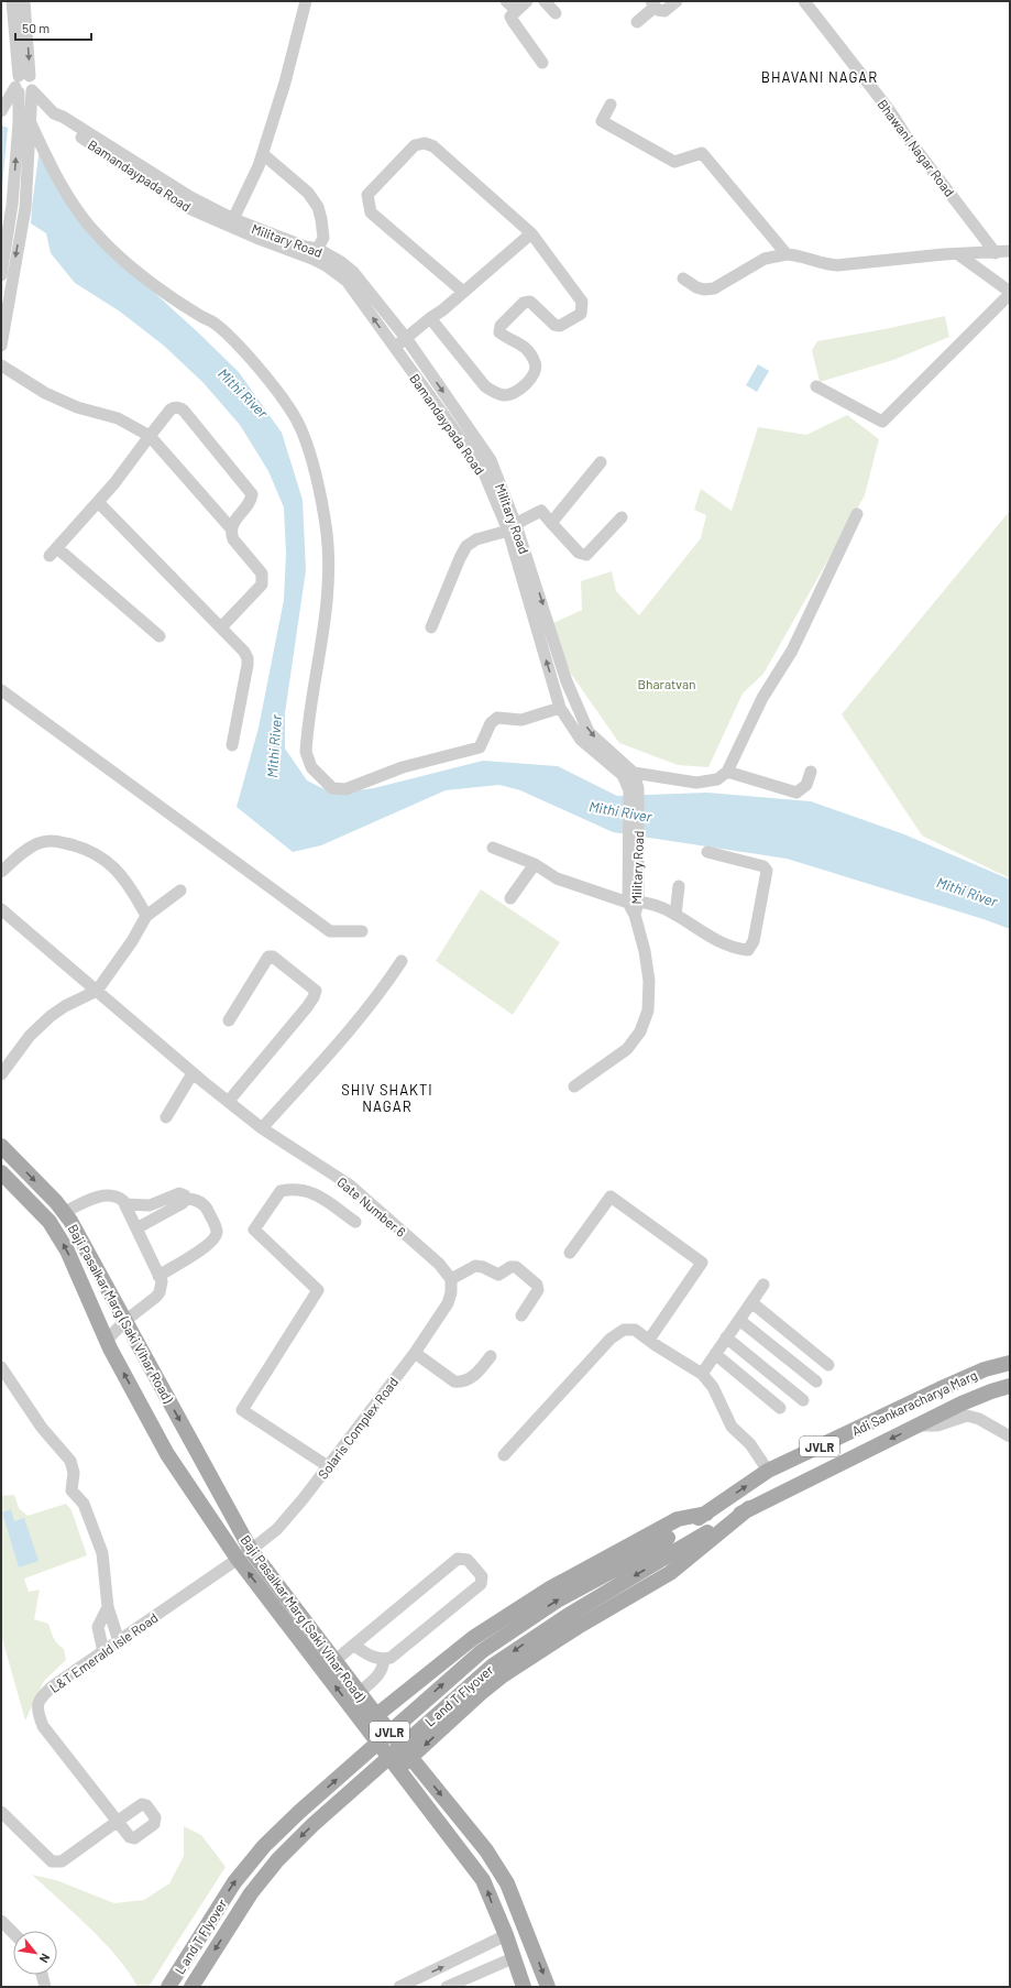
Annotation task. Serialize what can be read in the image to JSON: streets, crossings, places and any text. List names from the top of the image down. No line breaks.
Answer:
{"streets":{"main road":["Baji Pasalkar Marg (Saki Vihar Road)","Adi Sankaracharya Marg","JVLR","L and T Flyover"],"street":["Bhawani Nagar Road","Bamandaypada Road","Military Road","Gate Number 6","Solaris Complex Road","L&T Emerald Isle Road"]},"crossings":[["Bamandaypada Road","Military Road"],["Gate Number 6","Solaris Complex Road"],["Baji Pasalkar Marg (Saki Vihar Road)","Solaris Complex Road"],["Baji Pasalkar Marg (Saki Vihar Road)","L&T Emerald Isle Road"],["Adi Sankaracharya Marg","L and T Flyover"],["Solaris Complex Road","L&T Emerald Isle Road"]],"districts":["BHAVANI NAGAR","SHIV SHAKTI NAGAR"],"water":["Mithi River"],"parks":["Bharatvan"],"scale_bar":"50 m","north":"bottom right"}
